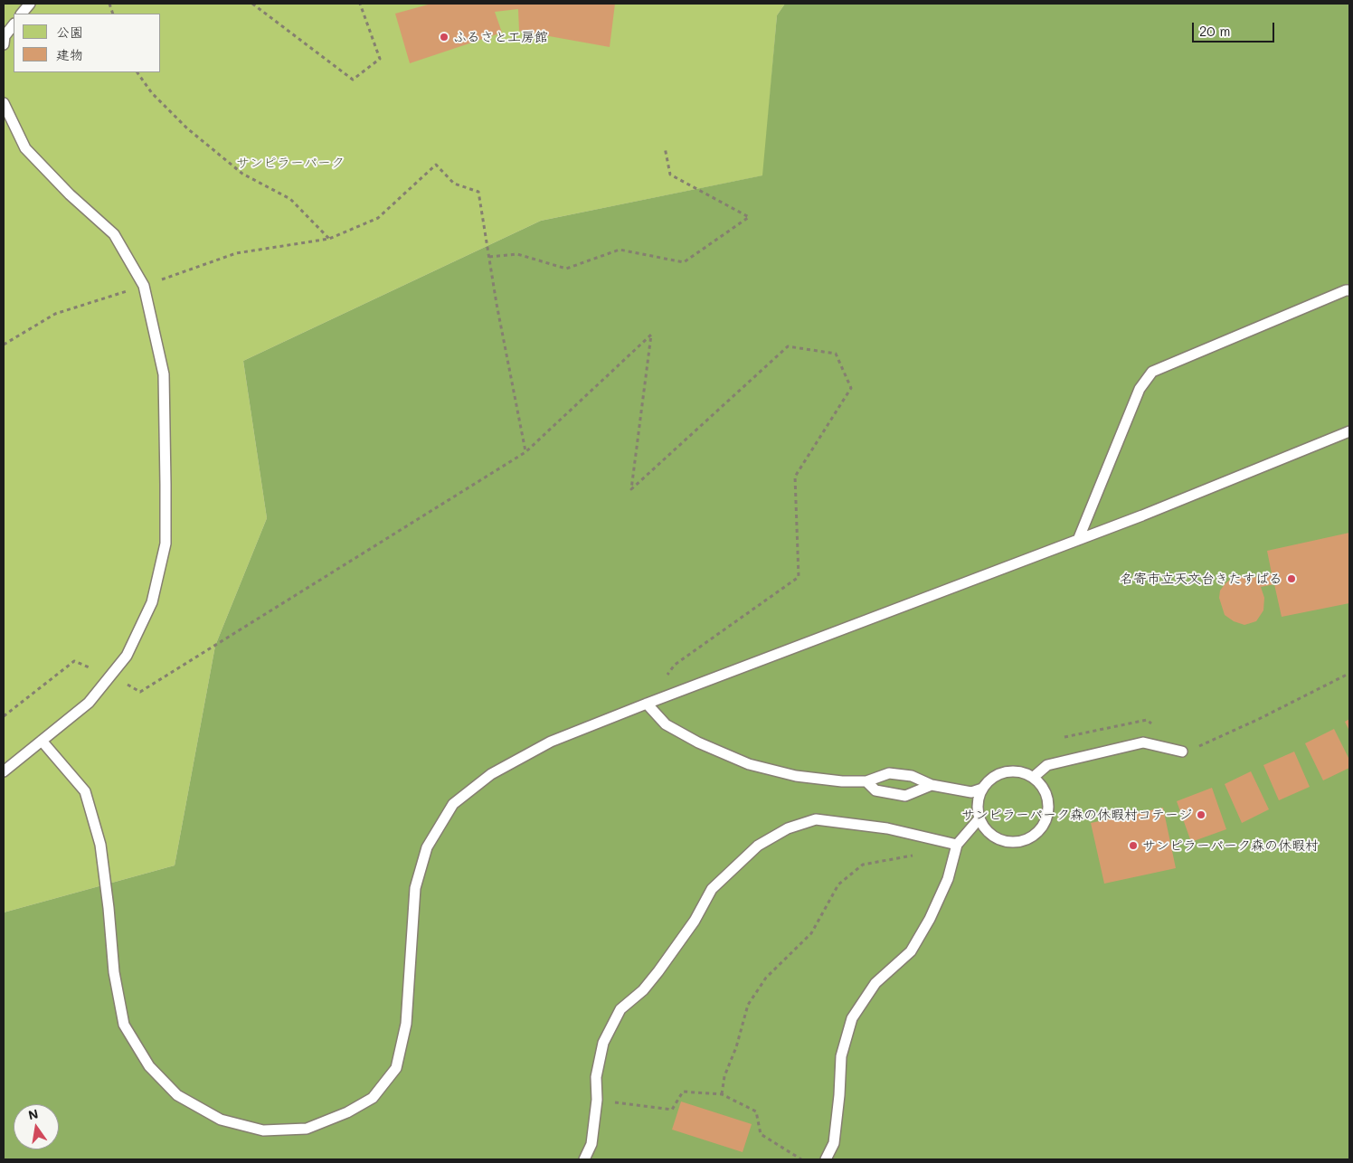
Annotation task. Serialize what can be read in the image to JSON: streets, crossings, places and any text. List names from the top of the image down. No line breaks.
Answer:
{"parks":["サンピラーパーク"],"places":["ふるさと工房館","名寄市立天文台きたすばる","サンピラーパーク森の休暇村コテージ","サンピラーパーク森の休暇村"],"legend":["公園","建物"],"scale_bar":"20 m","north":"top"}
